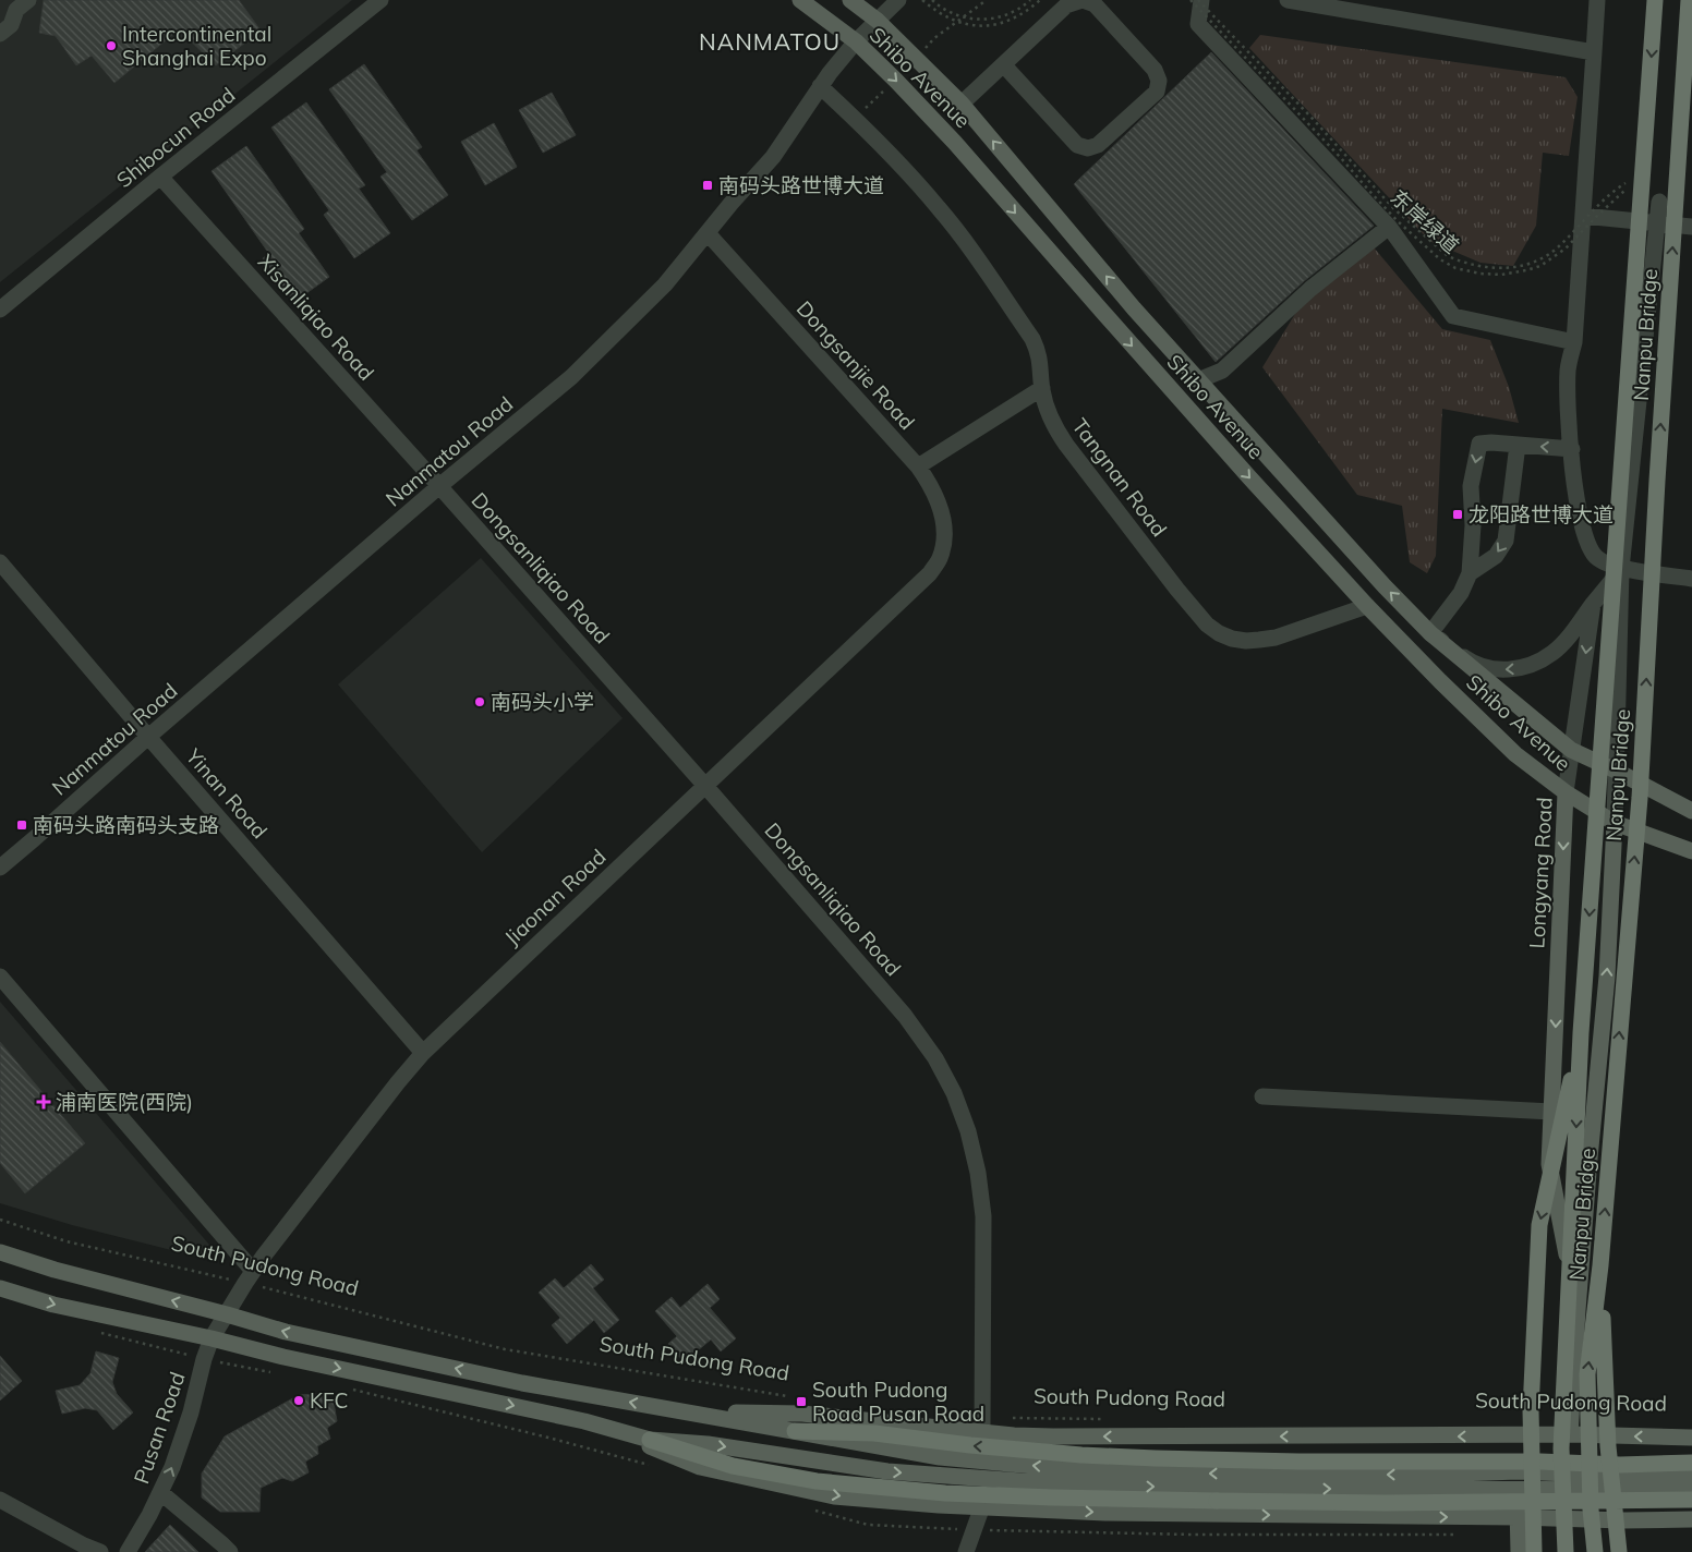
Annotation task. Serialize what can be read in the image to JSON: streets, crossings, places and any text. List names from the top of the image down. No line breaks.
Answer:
{"streets":{"highway":["Nanpu Bridge"],"main road":["Shibo Avenue","Longyang Road","South Pudong Road"],"street":["Shibocun Road","Xisanliqiao Road","Dongsanjie Road","Nanmatou Road","Tangnan Road","Dongsanliqiao Road","Yinan Road","Jiaonan Road","Pusan Road"],"path":["东岸绿道"]},"crossings":[["Shibo Avenue","Nanmatou Road"],["Shibo Avenue","Tangnan Road"],["Shibo Avenue","Longyang Road"],["Shibocun Road","Xisanliqiao Road"],["Xisanliqiao Road","Nanmatou Road"],["Xisanliqiao Road","Dongsanliqiao Road"],["Dongsanjie Road","Nanmatou Road"],["Dongsanjie Road","Jiaonan Road"],["Nanmatou Road","Tangnan Road"],["Nanmatou Road","Dongsanliqiao Road"],["Nanmatou Road","Yinan Road"],["Dongsanliqiao Road","Jiaonan Road"],["Dongsanliqiao Road","South Pudong Road"],["Yinan Road","Jiaonan Road"],["Longyang Road","South Pudong Road"],["Jiaonan Road","South Pudong Road"],["Jiaonan Road","Pusan Road"],["South Pudong Road","Pusan Road"]],"one_way":["Pusan Road"],"districts":["NANMATOU"],"places":{"other":["Intercontinental Shanghai Expo","南码头小学","KFC"],"transit":["南码头路世博大道","龙阳路世博大道","南码头路南码头支路","South Pudong Road Pusan Road"],"health":["浦南医院(西院)"]}}
